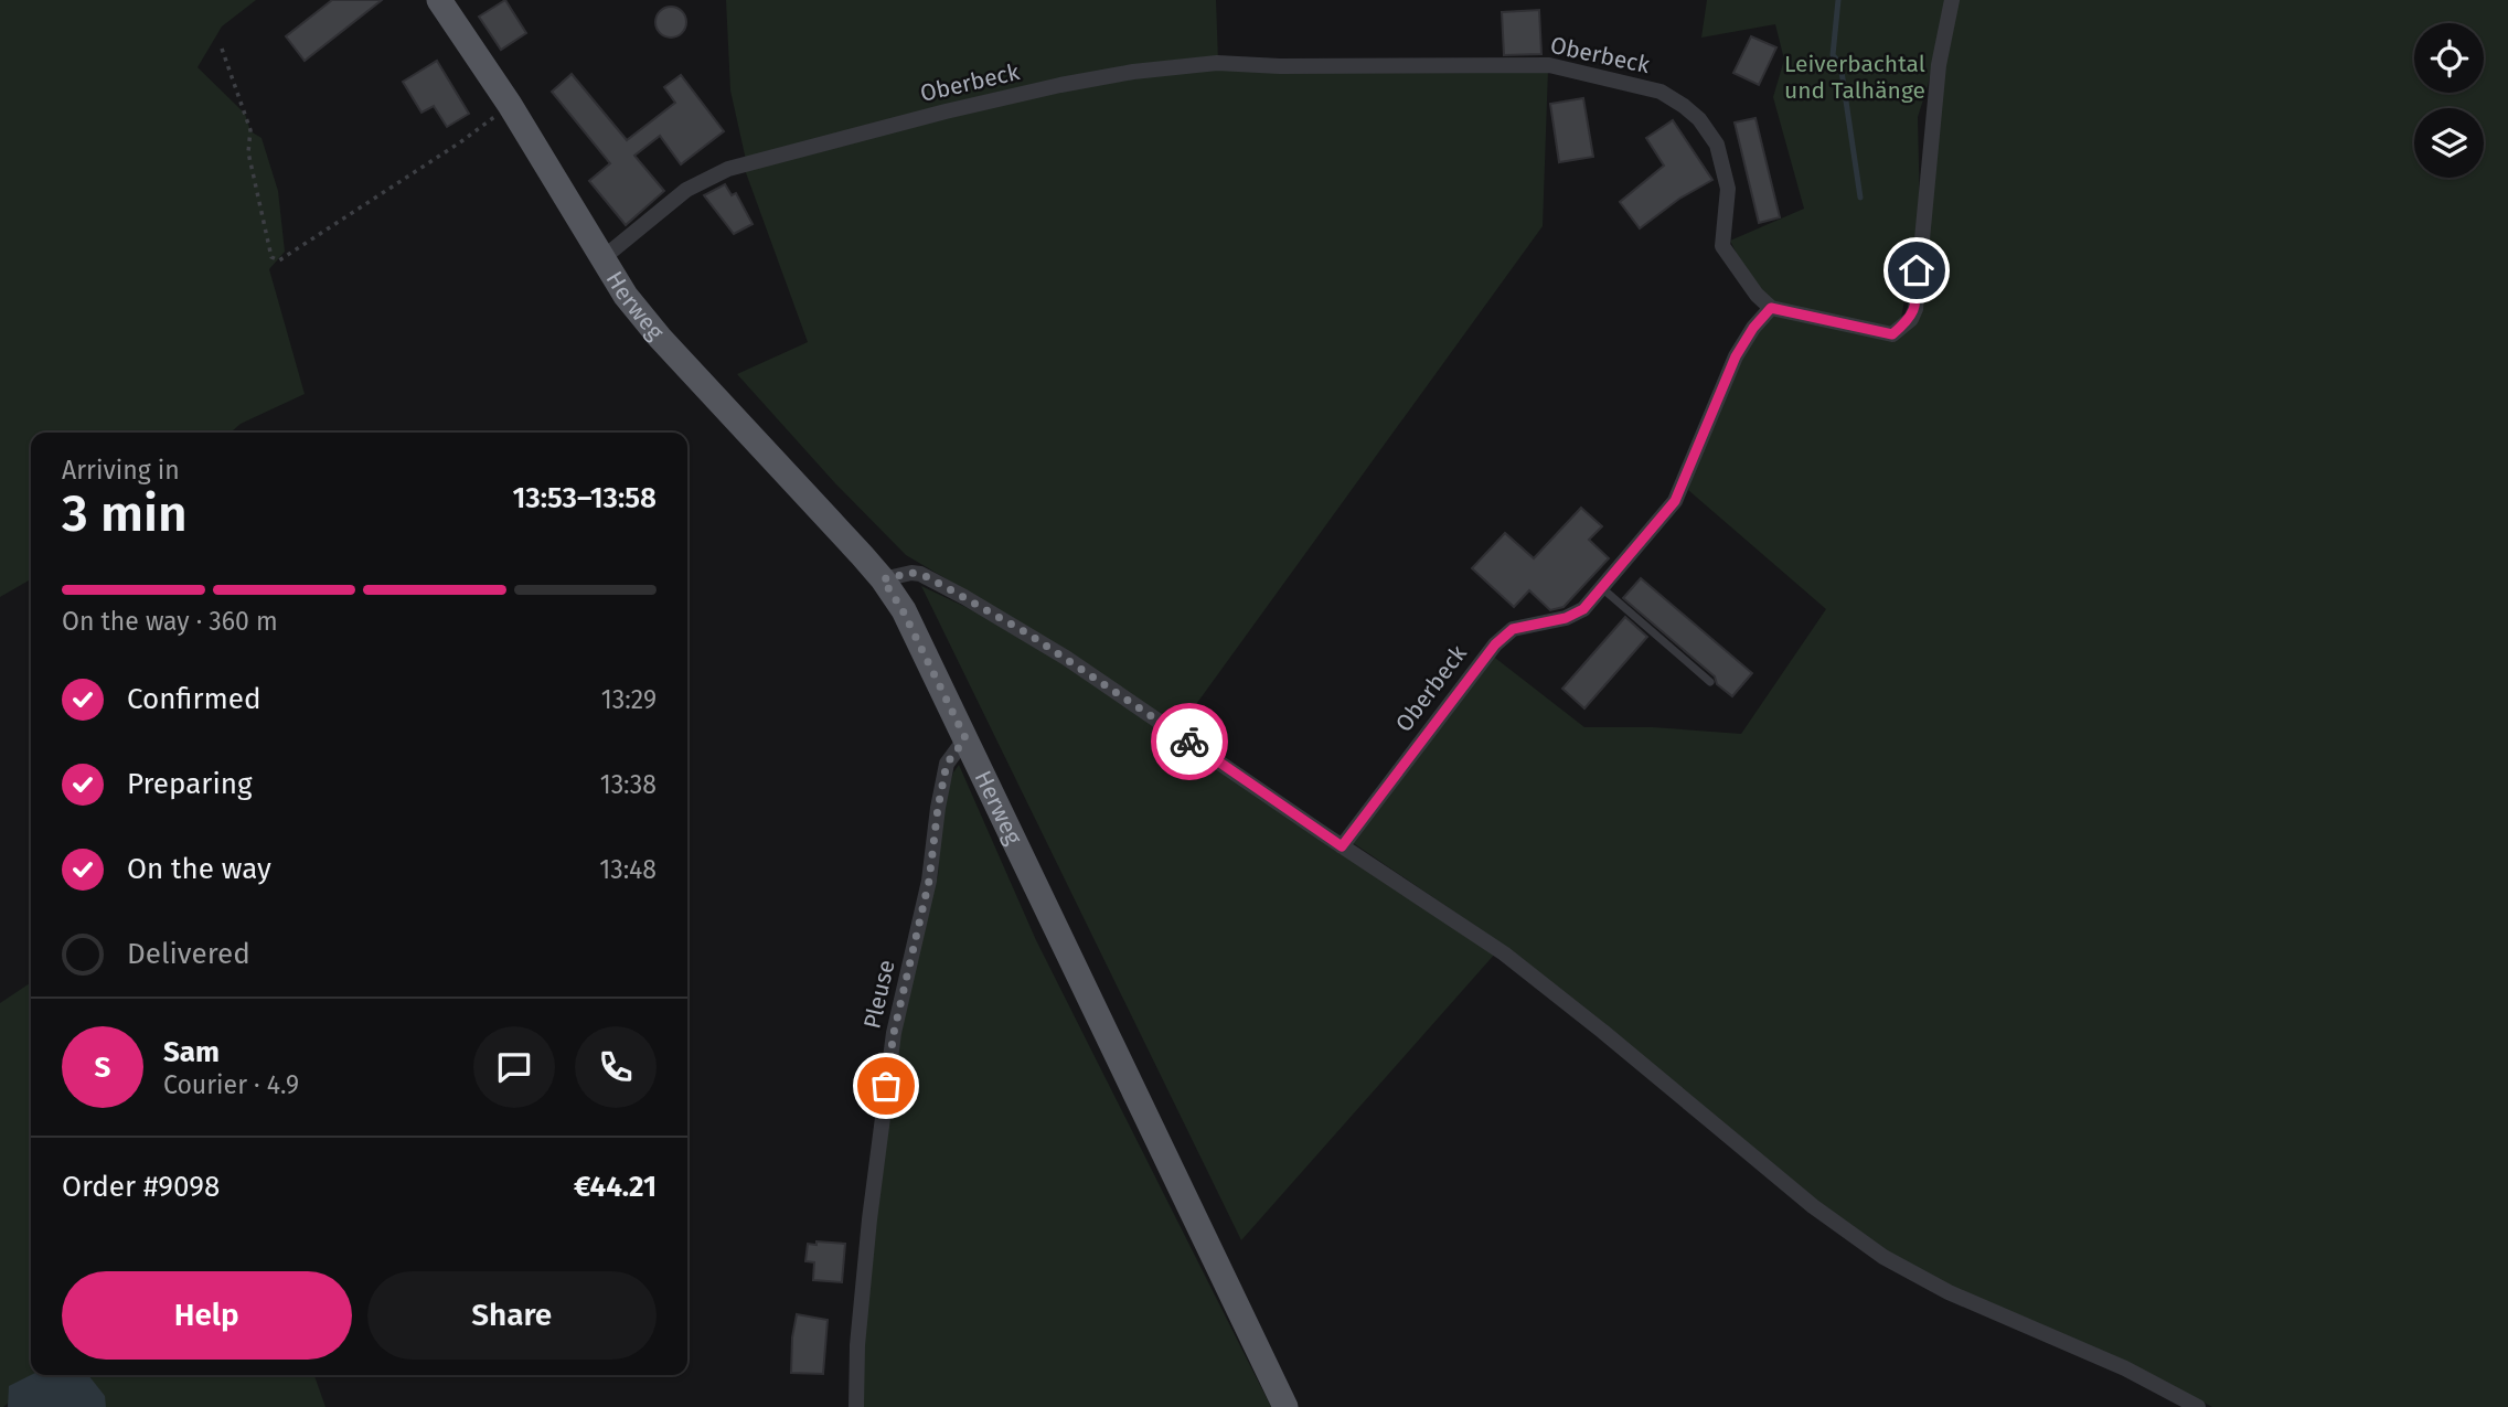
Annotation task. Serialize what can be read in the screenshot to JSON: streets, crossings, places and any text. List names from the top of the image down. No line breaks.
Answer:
{"streets":{"main road":["Herweg"],"street":["Oberbeck","Pleuse"]},"crossings":[["Oberbeck","Herweg"],["Herweg","Pleuse"]],"parks":["Leiverbachtal und Talhänge"],"page":{"heading":["3 min","Arriving in","13:53–13:58"],"panel":["Sam","Courier · 4.9","Order #9098","€44.21"],"bar":"On the way · 360 m","list":[["Confirmed","13:29"],["Preparing","13:38"],["On the way","13:48"],"Delivered"],"round":"S","buttons":["Help","Share"]}}
